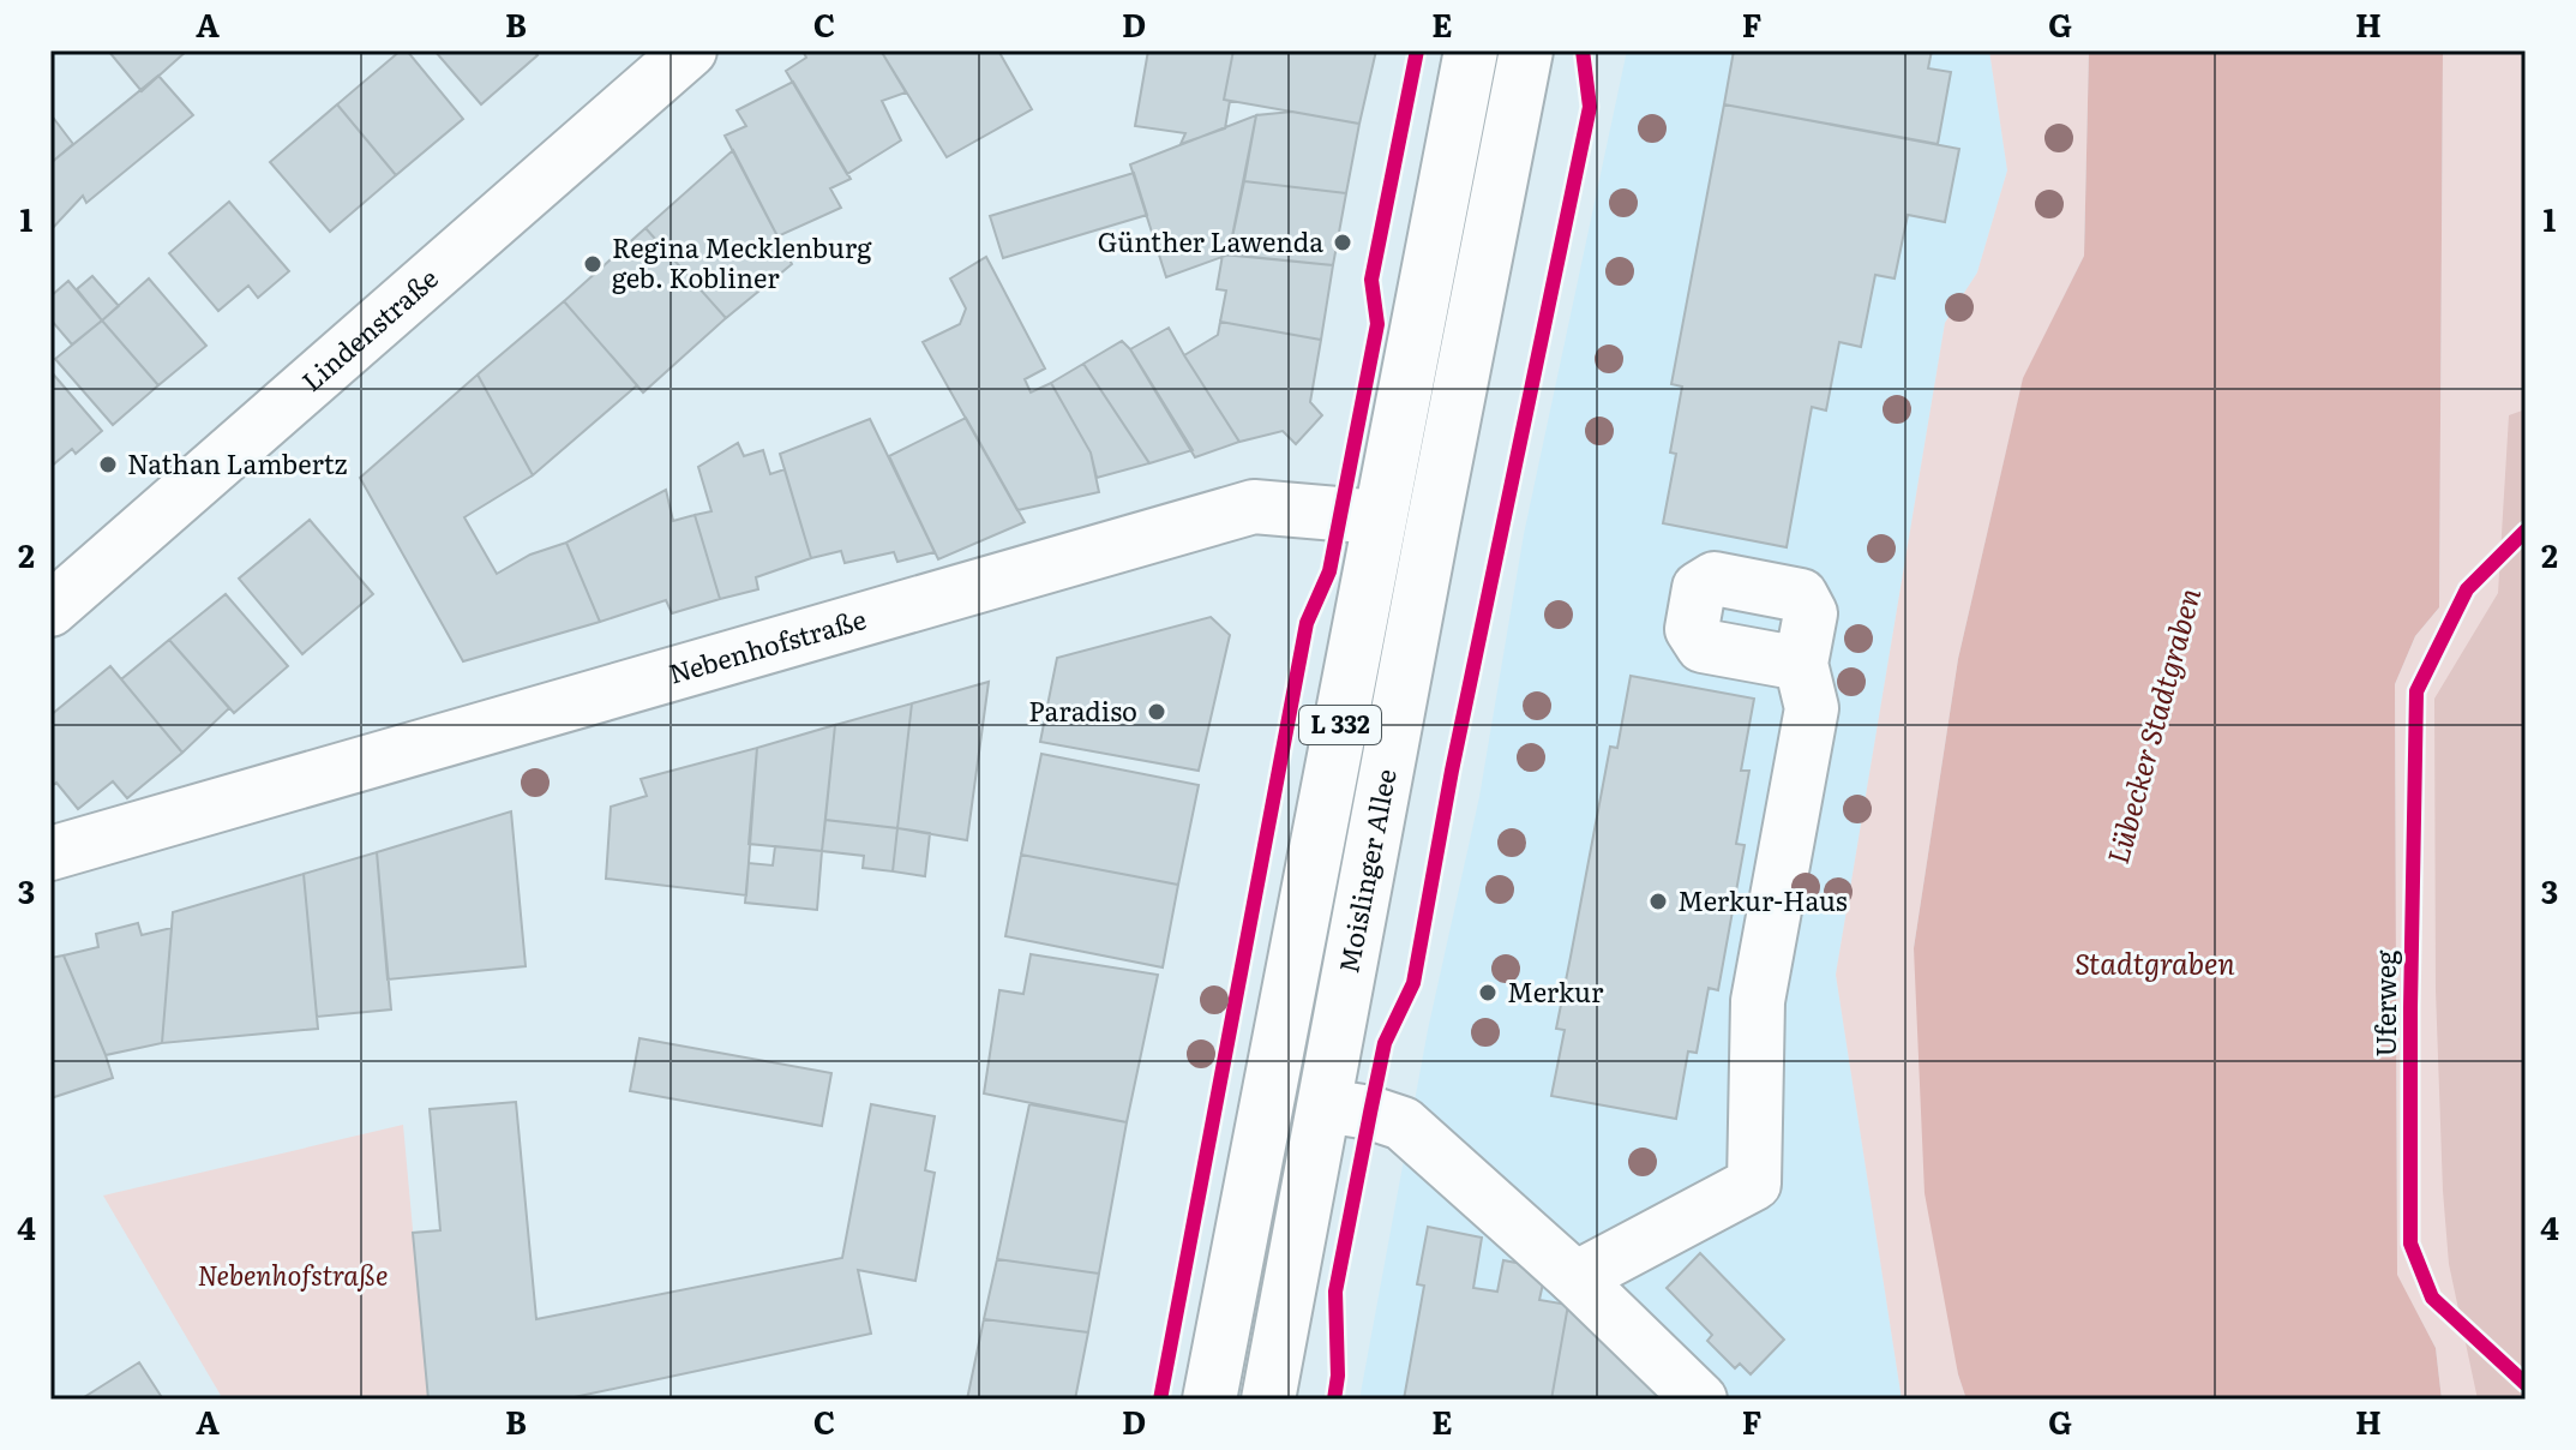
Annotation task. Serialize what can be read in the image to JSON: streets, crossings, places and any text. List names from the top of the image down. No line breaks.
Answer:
{"streets":{"main road":["Lindenstraße","Nebenhofstraße","L 332","Moislinger Allee"],"cycle path":["Uferweg"]},"crossings":[["Nebenhofstraße","Moislinger Allee"]],"water":["Lübecker Stadtgraben","Stadtgraben"],"parks":["Nebenhofstraße"],"places":["Günther Lawenda","Regina Mecklenburg geb. Kobliner","Nathan Lambertz","Paradiso","Merkur-Haus","Merkur"],"grid":{"columns":["A","B","C","D","E","F","G","H"],"rows":["1","2","3","4"]}}
